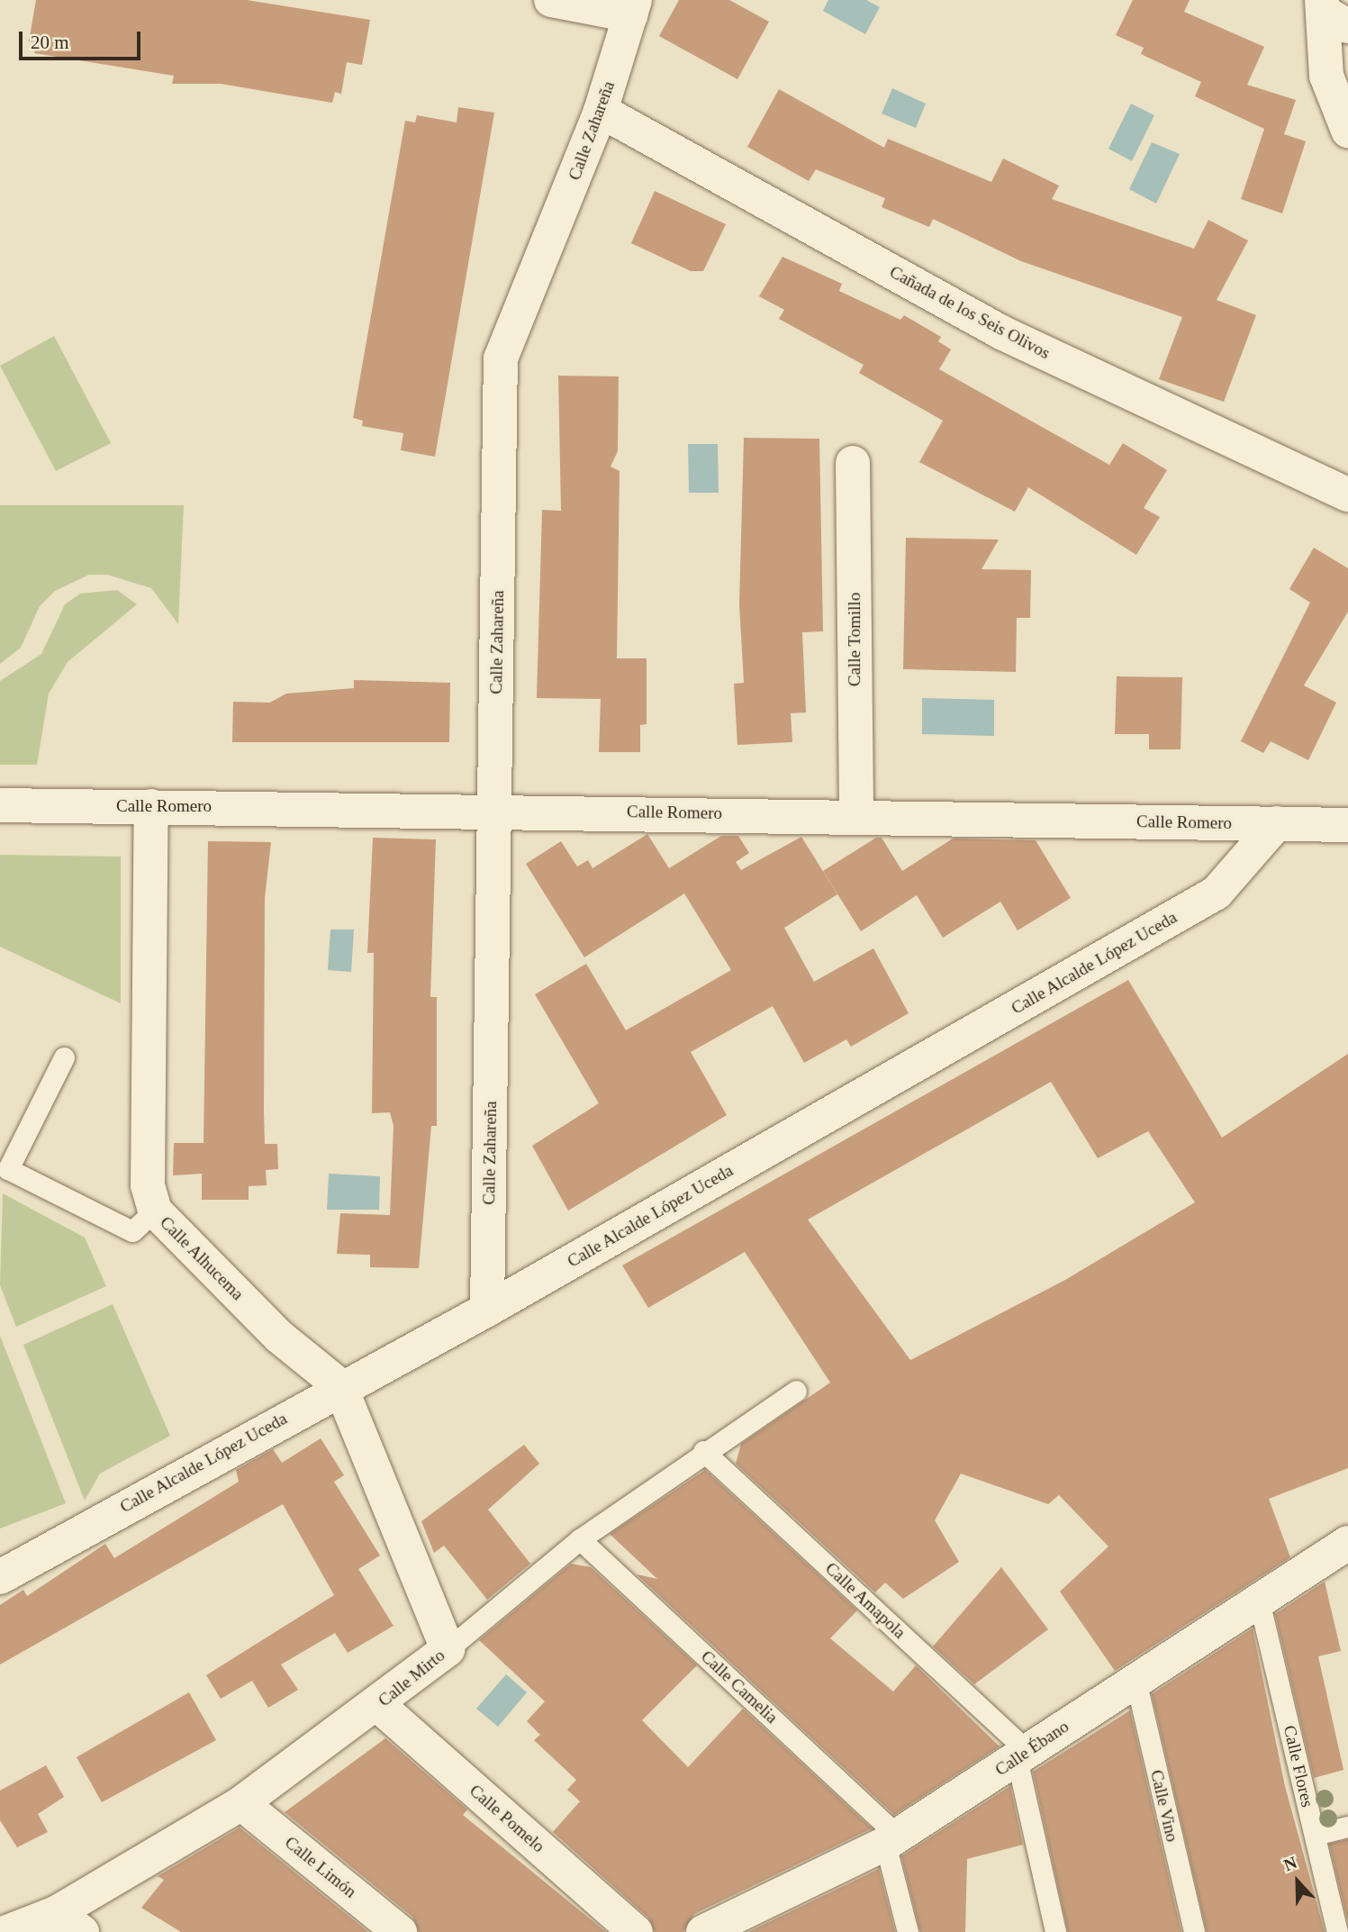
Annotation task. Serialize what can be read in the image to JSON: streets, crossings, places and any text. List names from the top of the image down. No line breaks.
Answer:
{"streets":{"street":["Calle Zahareña","Cañada de los Seis Olivos","Calle Tomillo","Calle Romero","Calle Alcalde López Uceda","Calle Alhucema","Calle Mirto","Calle Ébano","Calle Pomelo","Calle Limón"],"lane":["Calle Amapola","Calle Camelia","Calle Flores","Calle Vino"]},"crossings":[["Calle Zahareña","Cañada de los Seis Olivos"],["Calle Zahareña","Calle Romero"],["Calle Zahareña","Calle Alcalde López Uceda"],["Calle Tomillo","Calle Romero"],["Calle Romero","Calle Alcalde López Uceda"],["Calle Romero","Calle Alhucema"],["Calle Alcalde López Uceda","Calle Alhucema"],["Calle Alhucema","Calle Mirto"],["Calle Amapola","Calle Mirto"],["Calle Amapola","Calle Ébano"],["Calle Mirto","Calle Camelia"],["Calle Mirto","Calle Pomelo"],["Calle Mirto","Calle Limón"],["Calle Camelia","Calle Ébano"],["Calle Ébano","Calle Flores"],["Calle Ébano","Calle Vino"]],"scale_bar":"20 m","north":"top"}
